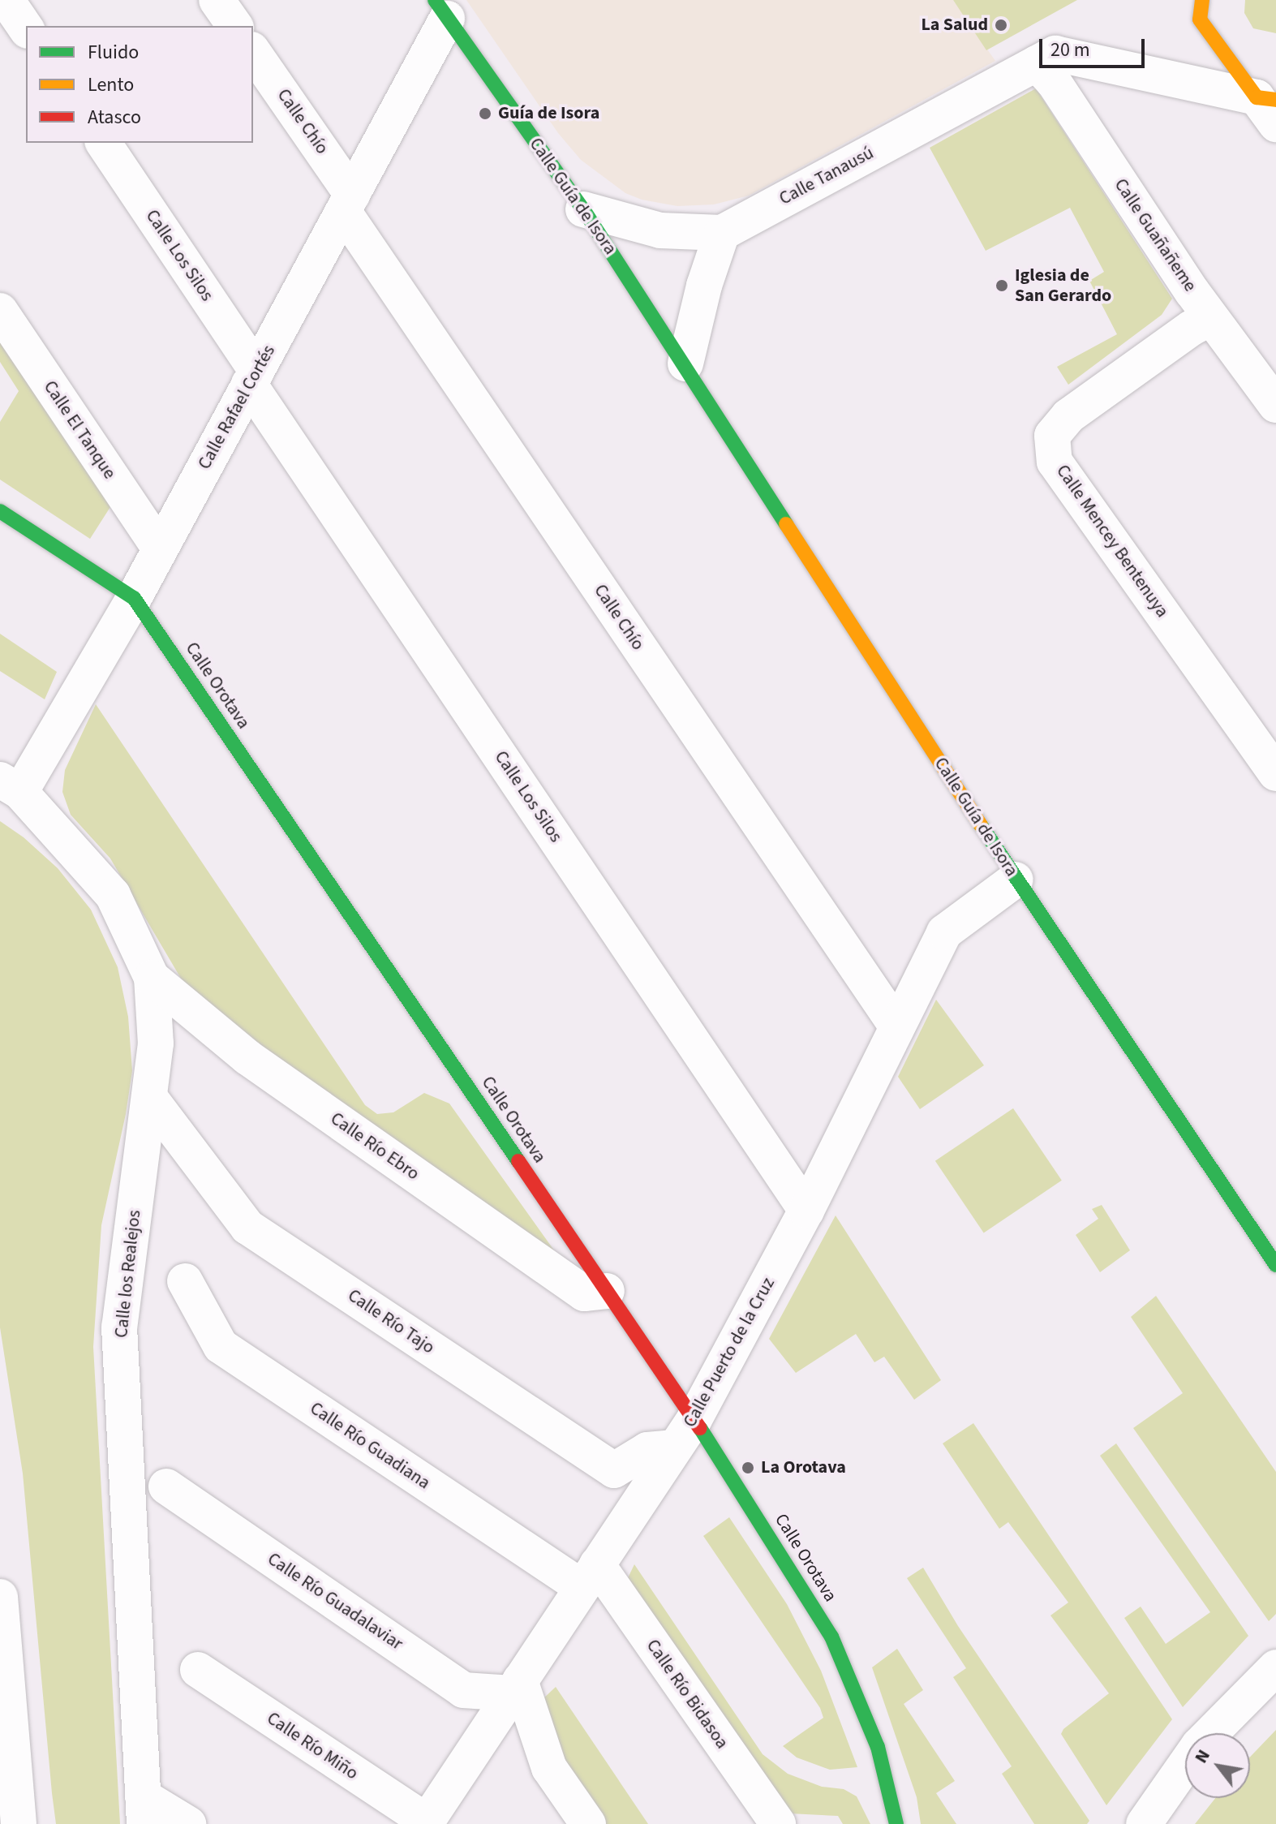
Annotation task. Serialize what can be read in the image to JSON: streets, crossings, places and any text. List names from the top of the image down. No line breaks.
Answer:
{"streets":{"street":["Calle Chío","Calle Tanausú","Calle Guía de Isora","Calle Guañañeme","Calle Los Silos","Calle Rafael Cortés","Calle El Tanque","Calle Mencey Bentenuya","Calle Orotava","Calle Río Ebro","Calle los Realejos","Calle Río Tajo","Calle Puerto de la Cruz","Calle Río Guadiana","Calle Río Guadalaviar","Calle Río Bidasoa","Calle Río Miño"]},"crossings":[["Calle Chío","Calle Rafael Cortés"],["Calle Chío","Calle Puerto de la Cruz"],["Calle Tanausú","Calle Guañañeme"],["Calle Guía de Isora","Calle Rafael Cortés"],["Calle Guía de Isora","Calle Puerto de la Cruz"],["Calle Guañañeme","Calle Mencey Bentenuya"],["Calle Los Silos","Calle Rafael Cortés"],["Calle Los Silos","Calle Puerto de la Cruz"],["Calle Rafael Cortés","Calle El Tanque"],["Calle Rafael Cortés","Calle Orotava"],["Calle Rafael Cortés","Calle los Realejos"],["Calle Orotava","Calle Río Ebro"],["Calle Orotava","Calle Río Tajo"],["Calle Orotava","Calle Puerto de la Cruz"],["Calle Río Ebro","Calle los Realejos"],["Calle los Realejos","Calle Río Tajo"],["Calle Río Tajo","Calle Puerto de la Cruz"],["Calle Puerto de la Cruz","Calle Río Guadiana"],["Calle Puerto de la Cruz","Calle Río Guadalaviar"],["Calle Puerto de la Cruz","Calle Río Bidasoa"],["Calle Puerto de la Cruz","Calle Río Miño"],["Calle Río Guadiana","Calle Río Bidasoa"]],"places":["La Salud","Guía de Isora","Iglesia de San Gerardo","La Orotava"],"legend":["Fluido","Lento","Atasco"],"scale_bar":"20 m","north":"top left"}
